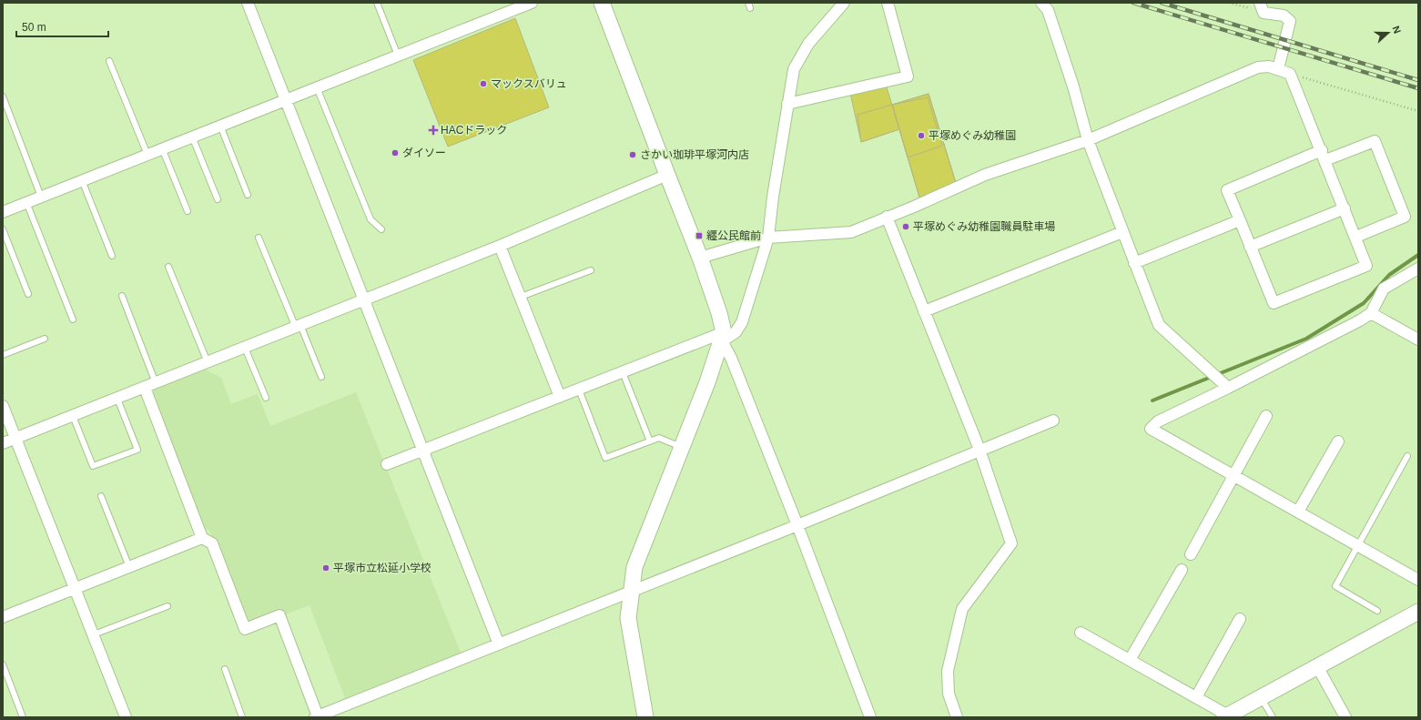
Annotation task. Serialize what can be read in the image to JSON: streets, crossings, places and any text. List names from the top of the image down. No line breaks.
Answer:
{"places":{"other":["マックスバリュ","平塚めぐみ幼稚園","ダイソー","さかい珈琲平塚河内店","平塚めぐみ幼稚園職員駐車場","平塚市立松延小学校"],"health":["HACドラック"],"transit":["纒公民館前"]},"scale_bar":"50 m","north":"right"}
